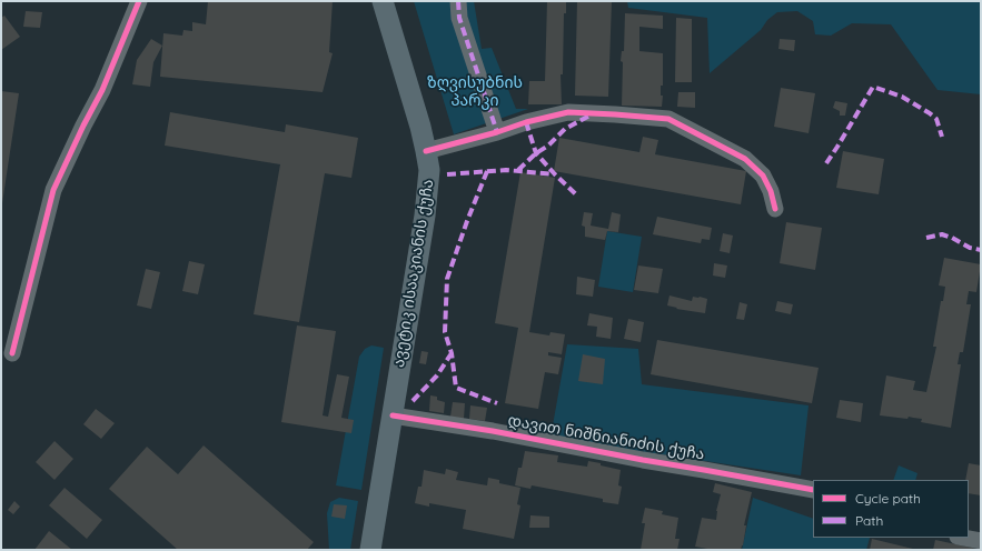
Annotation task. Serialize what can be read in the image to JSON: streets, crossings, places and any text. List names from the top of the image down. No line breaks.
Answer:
{"streets":{"main road":["ავეტიკ ისააკიანის ქუჩა"],"street":["დავით ნიშნიანიძის ქუჩა"]},"crossings":[["ავეტიკ ისააკიანის ქუჩა","დავით ნიშნიანიძის ქუჩა"]],"parks":["ზღვისუბნის პარკი"],"legend":["Cycle path","Path"]}
